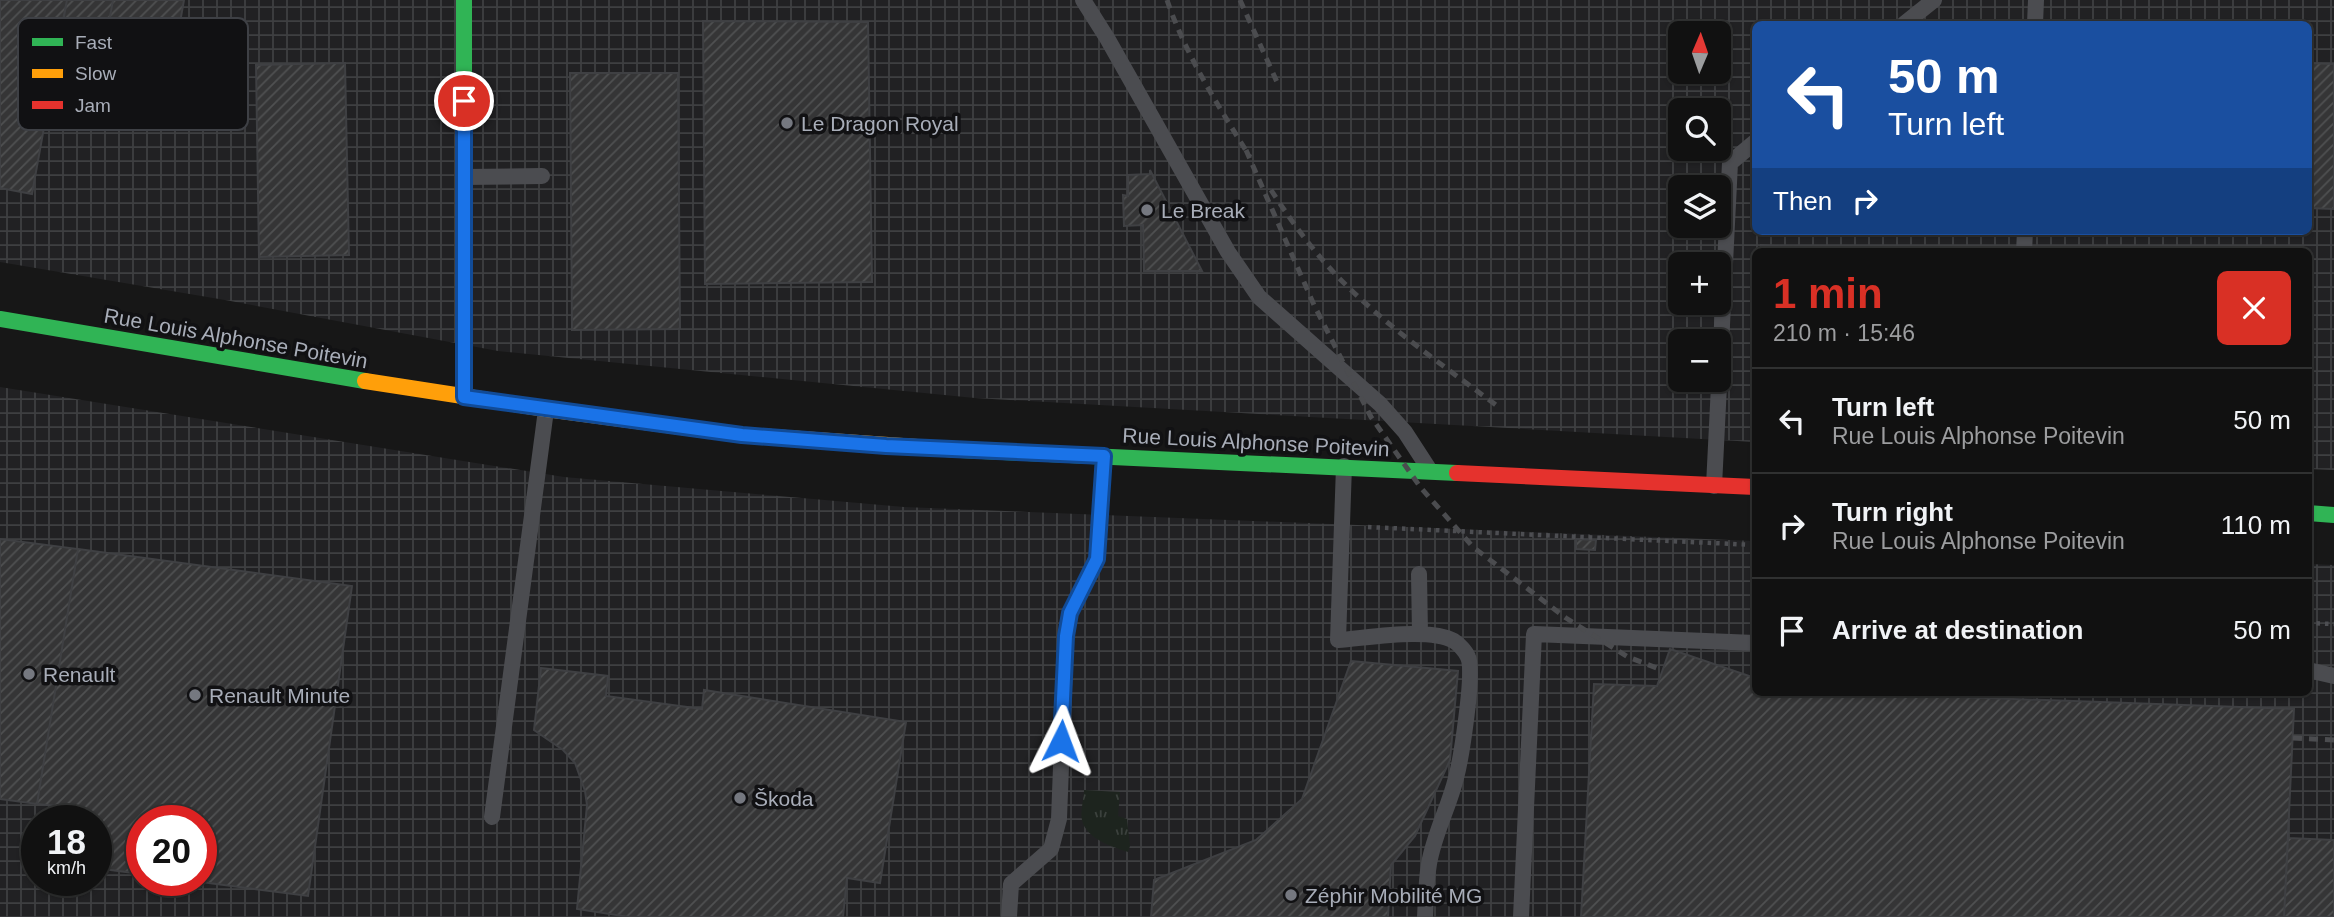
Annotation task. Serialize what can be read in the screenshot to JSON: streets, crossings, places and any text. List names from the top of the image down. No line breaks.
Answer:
{"streets":{"street":["Rue Louis Alphonse Poitevin"]},"places":["Le Dragon Royal","Le Break","Renault","Renault Minute","Škoda","Zéphir Mobilité MG"],"legend":["Fast","Slow","Jam"],"north":"top","page":{"map_buttons":["+","−"],"turn":["50 m","Turn left"],"then":"Then","heading":["1 min","210 m · 15:46"],"list":[{"name":"Turn left","note":"Rue Louis Alphonse Poitevin","value":"50 m"},{"name":"Turn right","note":"Rue Louis Alphonse Poitevin","value":"110 m"},{"name":"Arrive at destination","value":"50 m"}],"speed":"18 km/h","limit":"20"}}
